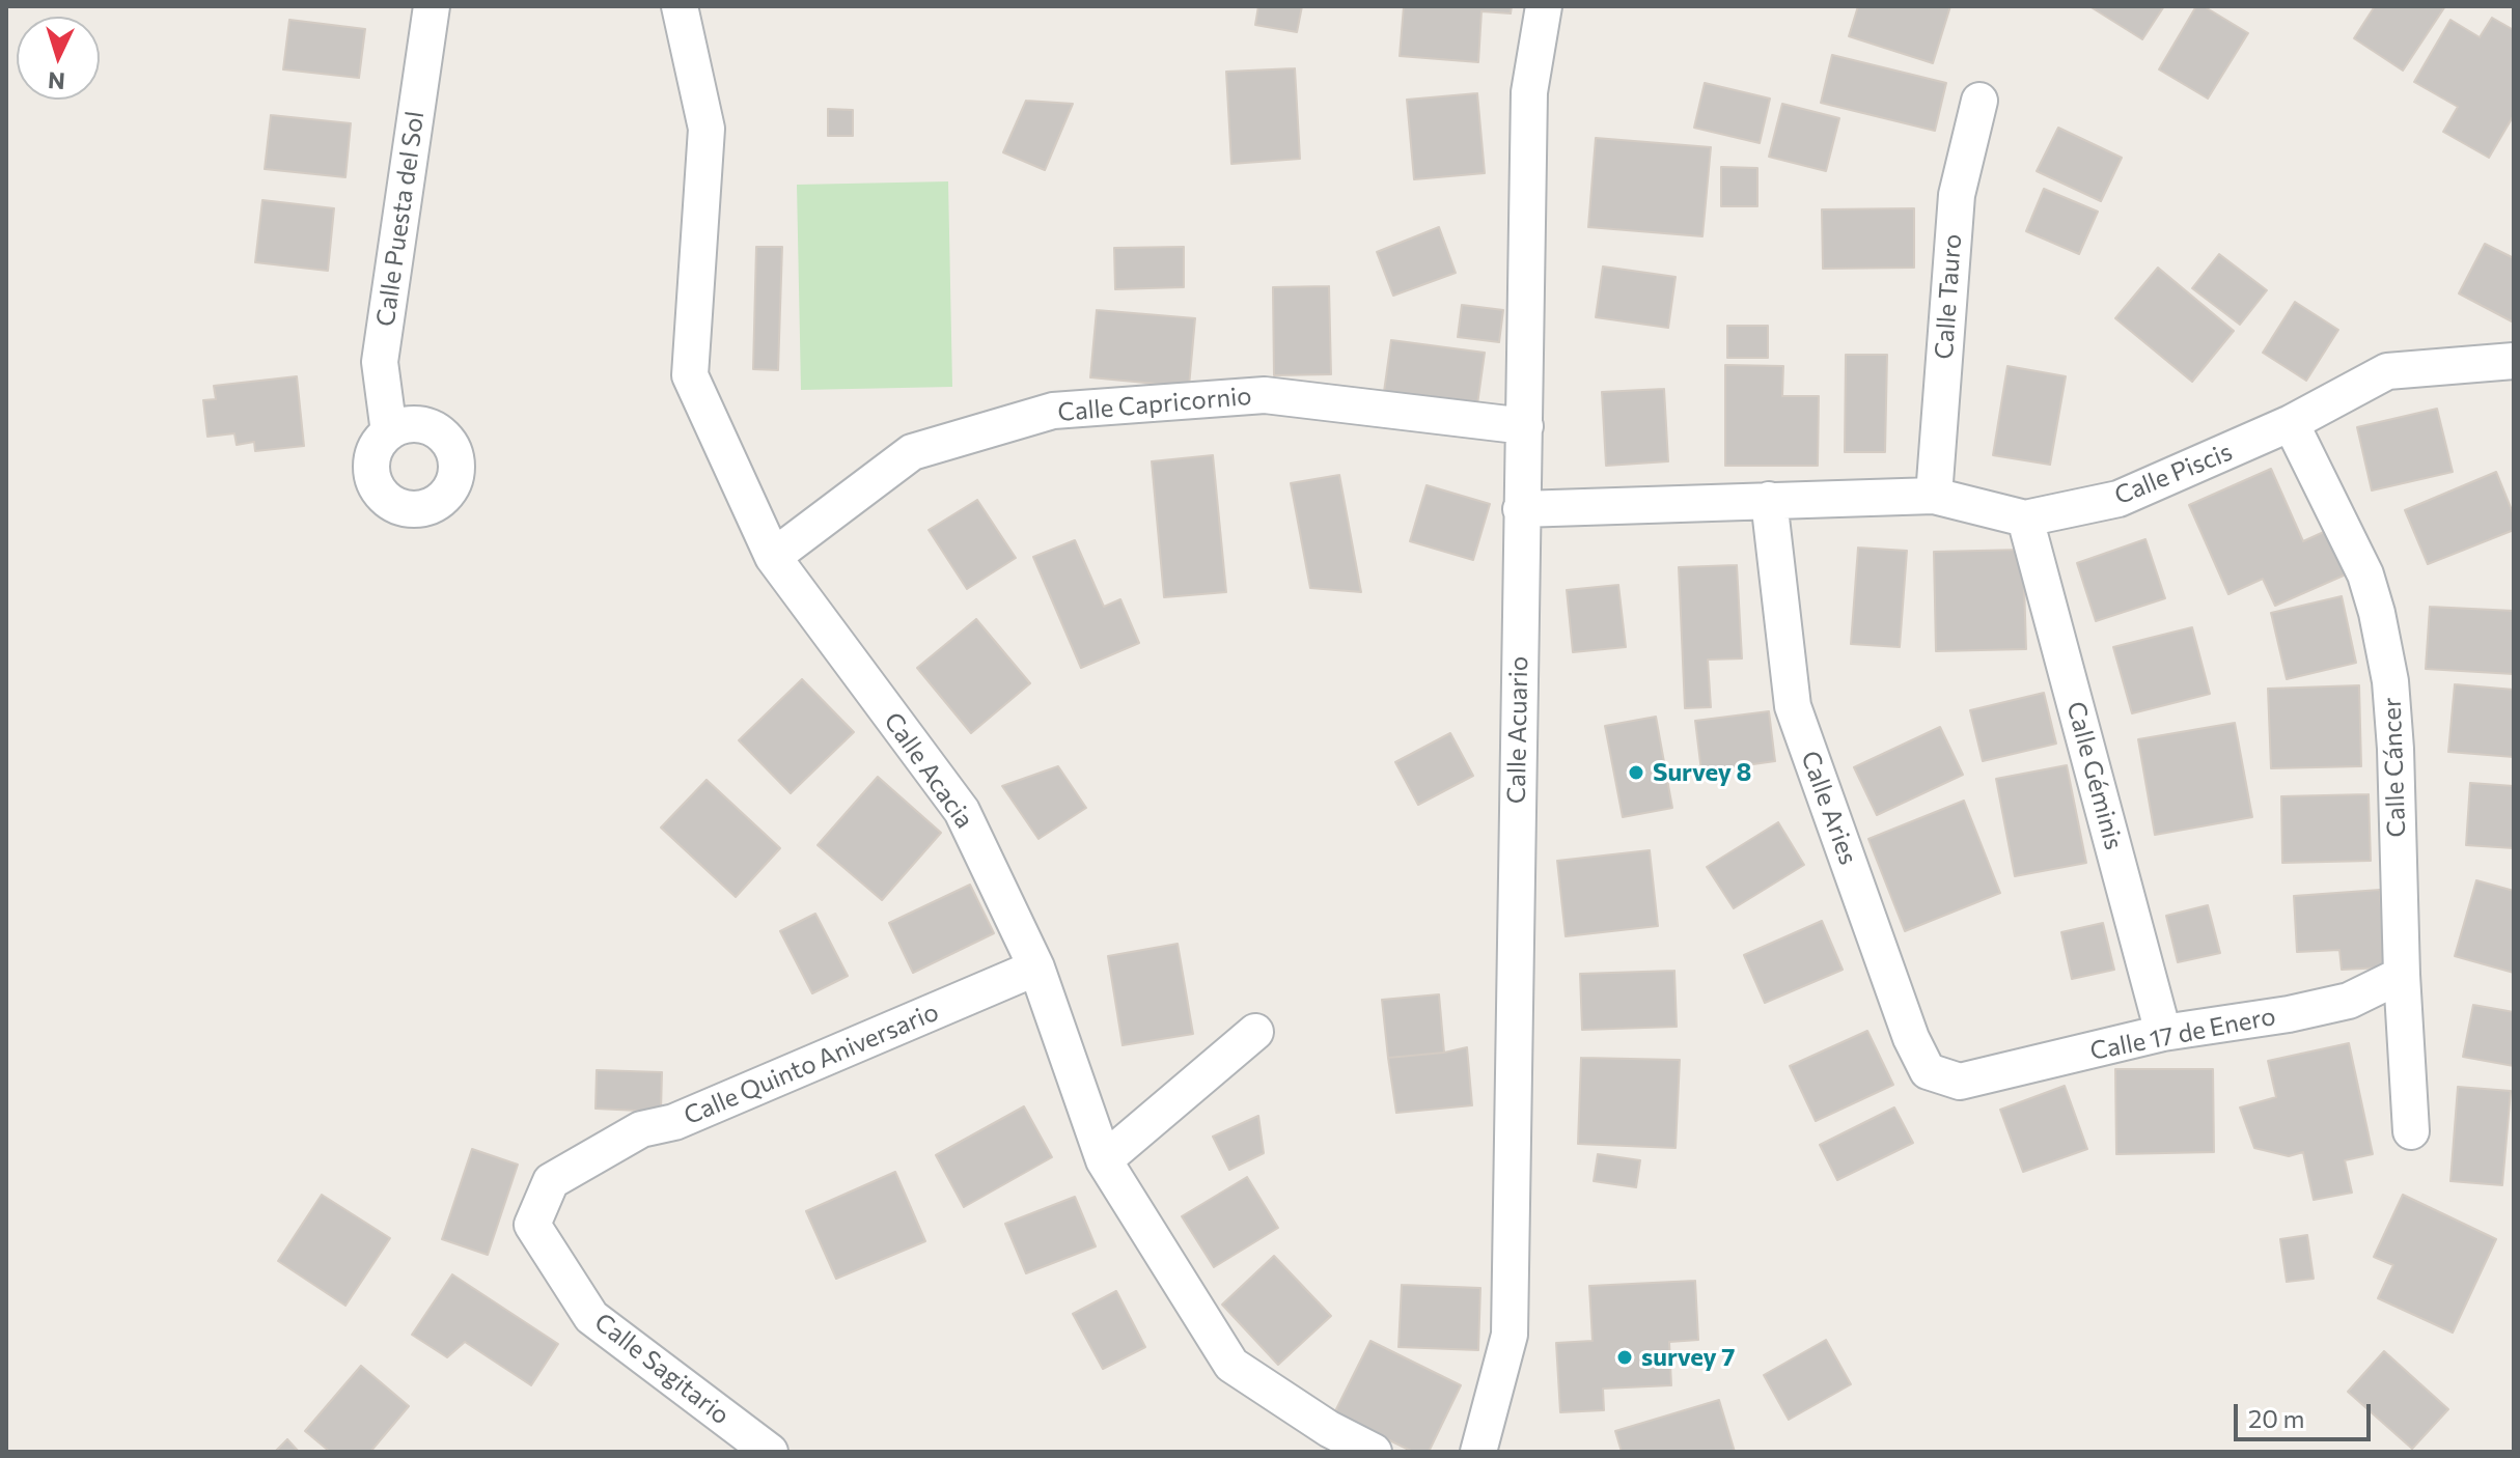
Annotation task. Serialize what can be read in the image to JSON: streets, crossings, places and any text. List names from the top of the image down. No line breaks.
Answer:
{"streets":{"street":["Calle Puesta del Sol","Calle Tauro","Calle Capricornio","Calle Piscis","Calle Acuario","Calle Cáncer","Calle Acacia","Calle Géminis","Calle Aries","Calle 17 de Enero","Calle Quinto Aniversario","Calle Sagitario"]},"crossings":[["Calle Tauro","Calle Piscis"],["Calle Capricornio","Calle Acuario"],["Calle Capricornio","Calle Acacia"],["Calle Piscis","Calle Acuario"],["Calle Piscis","Calle Cáncer"],["Calle Piscis","Calle Géminis"],["Calle Piscis","Calle Aries"],["Calle Cáncer","Calle 17 de Enero"],["Calle Acacia","Calle Quinto Aniversario"],["Calle Géminis","Calle 17 de Enero"],["Calle Aries","Calle 17 de Enero"],["Calle Quinto Aniversario","Calle Sagitario"]],"places":["Survey 8","survey 7"],"scale_bar":"20 m","north":"bottom"}
